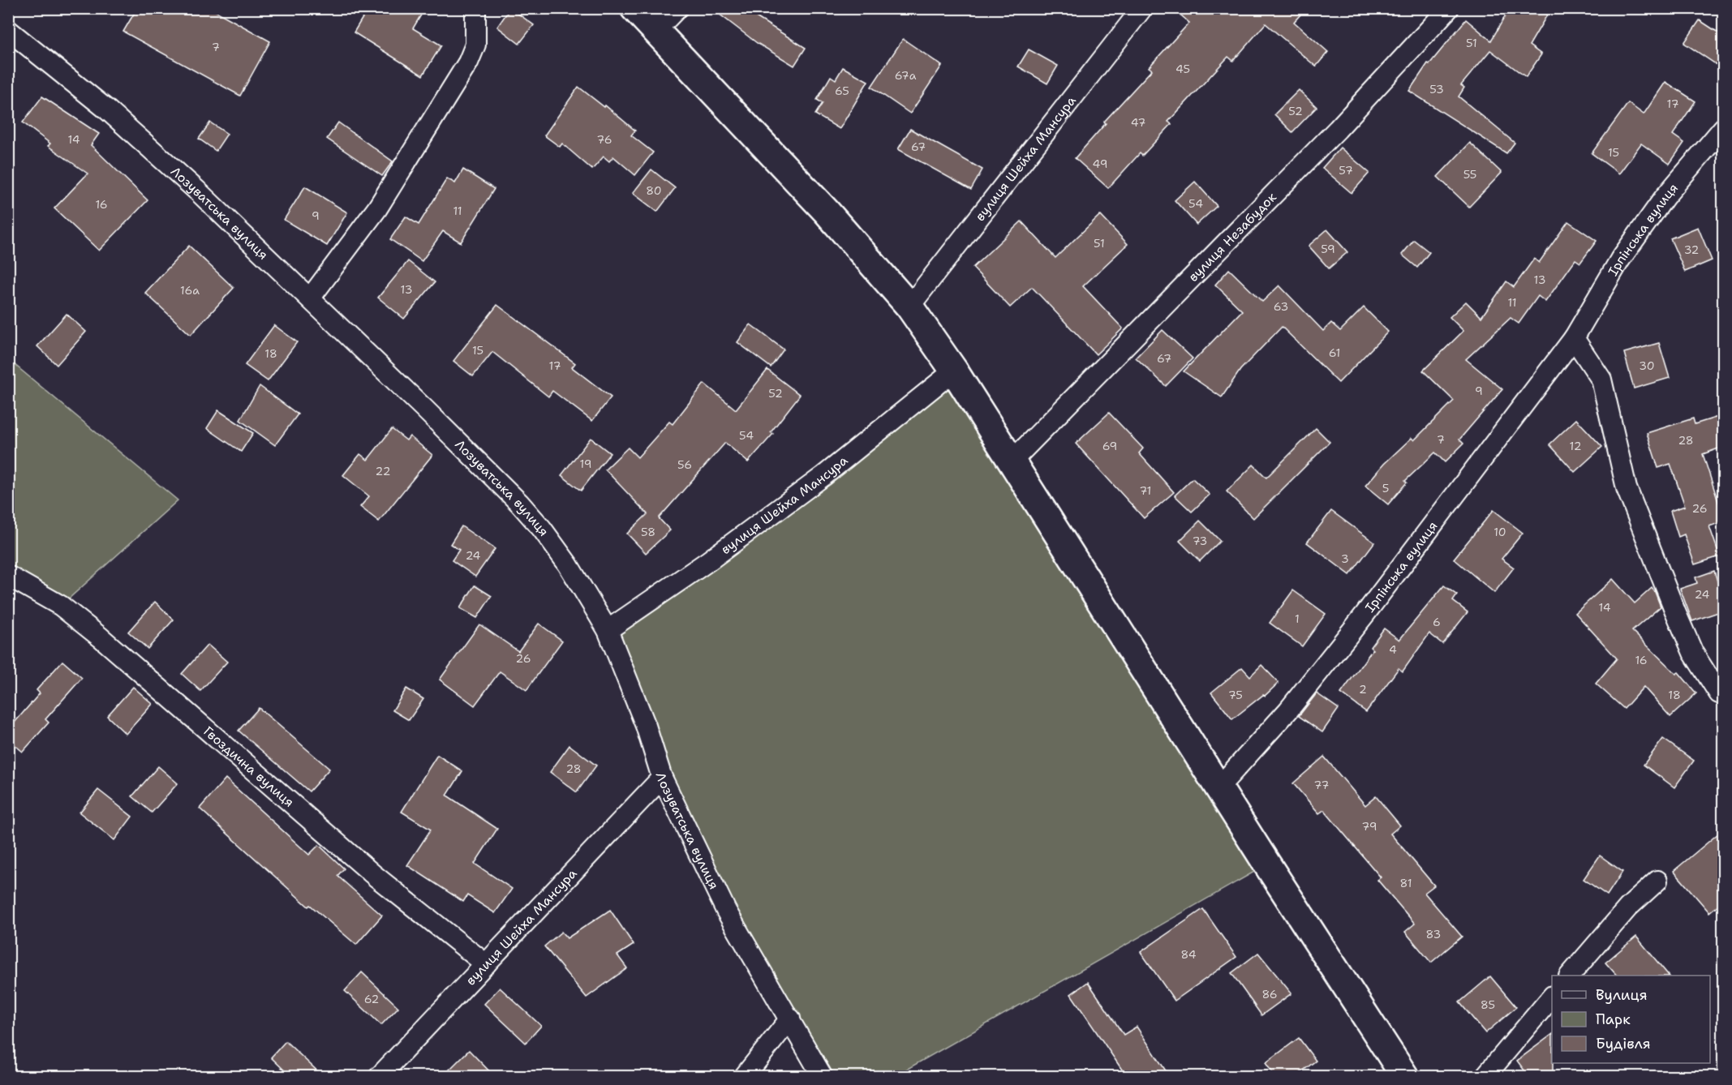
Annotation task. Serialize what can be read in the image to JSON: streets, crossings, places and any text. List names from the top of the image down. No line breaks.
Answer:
{"streets":{"street":["вулиця Шейха Мансура","Лозуватська вулиця","Ірпінська вулиця","вулиця Незабудок","Гвоздична вулиця"]},"crossings":[["вулиця Шейха Мансура","Лозуватська вулиця"],["вулиця Шейха Мансура","Гвоздична вулиця"]],"house_numbers":["51","7","45","67а","53","65","17","52","47","14","76","67","15","49","57","55","80","54","16","11","9","51","59","32","13","13","16а","11","63","15","61","18","67","17","30","9","52","54","7","28","69","12","19","56","22","5","71","26","58","10","73","24","3","24","14","1","6","4","26","16","2","75","18","28","77","79","81","83","84","86","62","85"],"legend":["Вулиця","Парк","Будівля"]}
